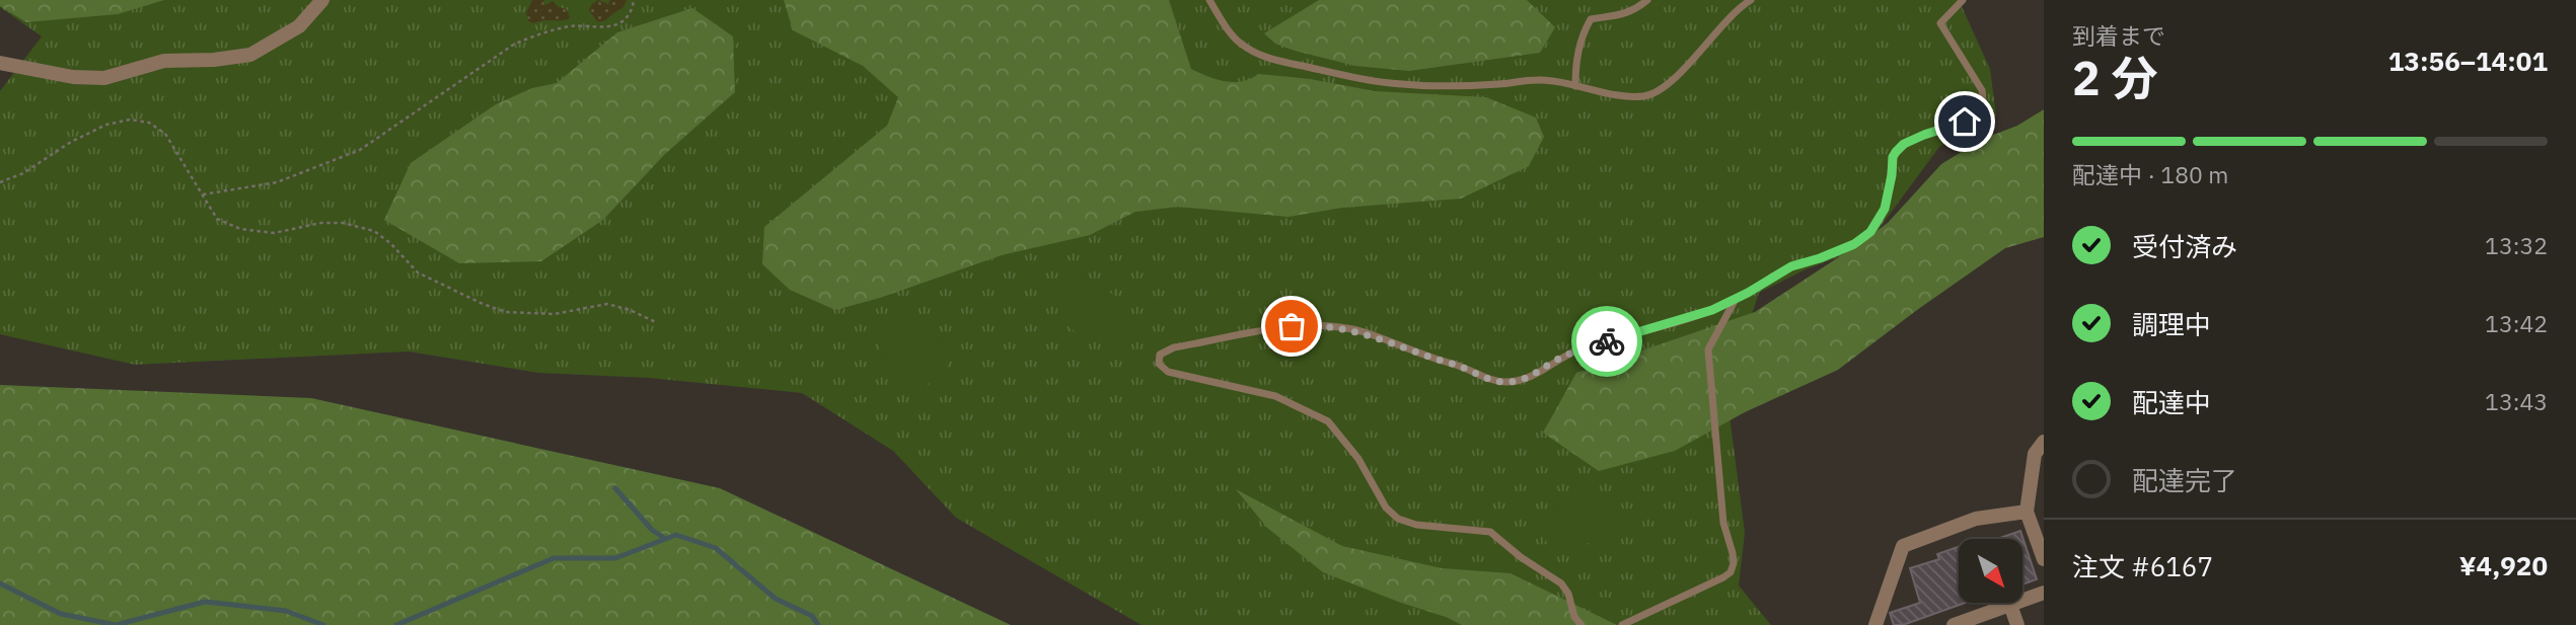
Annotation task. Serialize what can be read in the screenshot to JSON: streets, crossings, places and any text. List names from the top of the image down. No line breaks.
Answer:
{"north":"bottom right","page":{"heading":["2 分","到着まで","13:56–14:01"],"panel":["注文 #6167","¥4,920"],"bar":"配達中 · 180 m","list":[["受付済み","13:32"],["調理中","13:42"],["配達中","13:43"],"配達完了"]}}
